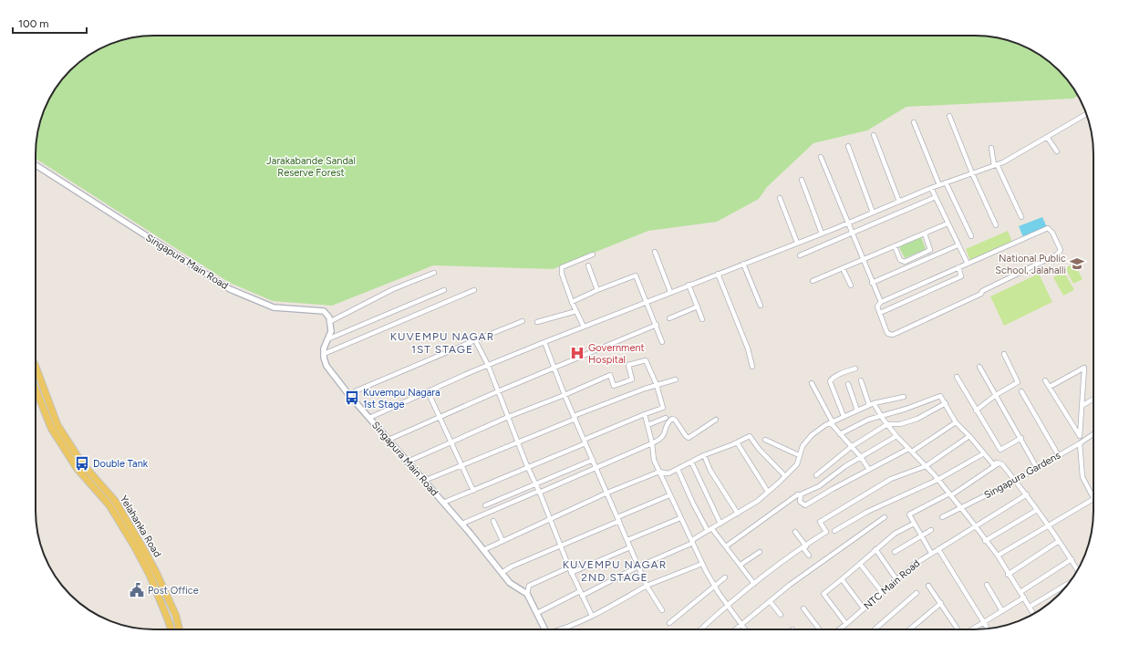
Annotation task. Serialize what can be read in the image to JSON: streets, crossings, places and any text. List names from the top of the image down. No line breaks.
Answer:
{"streets":{"main road":["Yelahanka Road"],"street":["Singapura Main Road","Singapura Gardens","NTC Main Road"]},"districts":["KUVEMPU NAGAR 1ST STAGE","KUVEMPU NAGAR 2ND STAGE"],"parks":["Jarakabande Sandal Reserve Forest"],"places":{"school or university":["National Public School, Jalahalli"],"hospital":["Government Hospital"],"bus stop":["Kuvempu Nagara 1st Stage","Double Tank"],"public building":["Post Office"]},"scale_bar":"100 m"}
